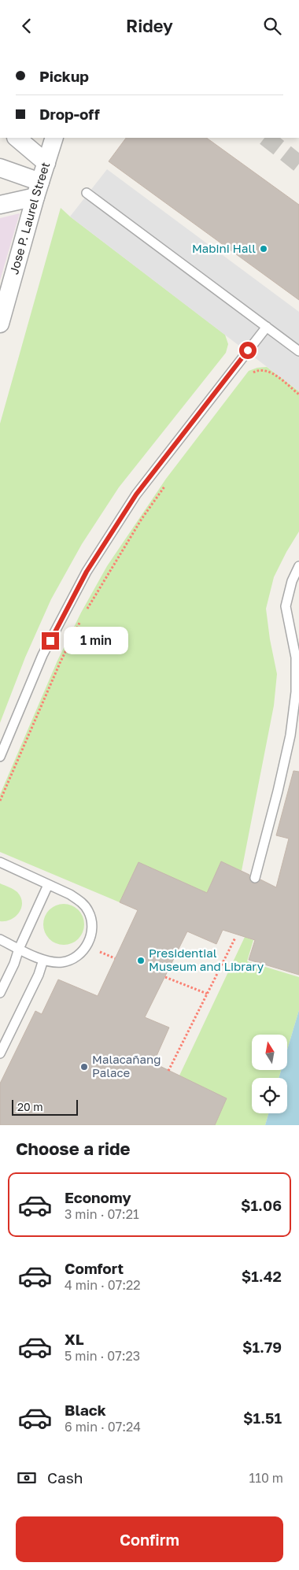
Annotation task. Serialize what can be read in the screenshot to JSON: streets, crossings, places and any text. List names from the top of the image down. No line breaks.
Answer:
{"streets":{"street":["Jose P. Laurel Street"]},"places":["Mabini Hall","Presidential Museum and Library","Malacañang Palace"],"scale_bar":"20 m","north":"top","page":{"header":"Ridey","banner":["Pickup","Drop-off"],"bubble":"1 min","scale":"20 m","heading":"Choose a ride","list":[{"name":"Economy","note":"3 min · 07:21","value":"$1.06"},{"name":"Comfort","note":"4 min · 07:22","value":"$1.42"},{"name":"XL","note":"5 min · 07:23","value":"$1.79"},{"name":"Black","note":"6 min · 07:24","value":"$1.51"}],"pay":["Cash","110 m"],"buttons":"Confirm"}}
